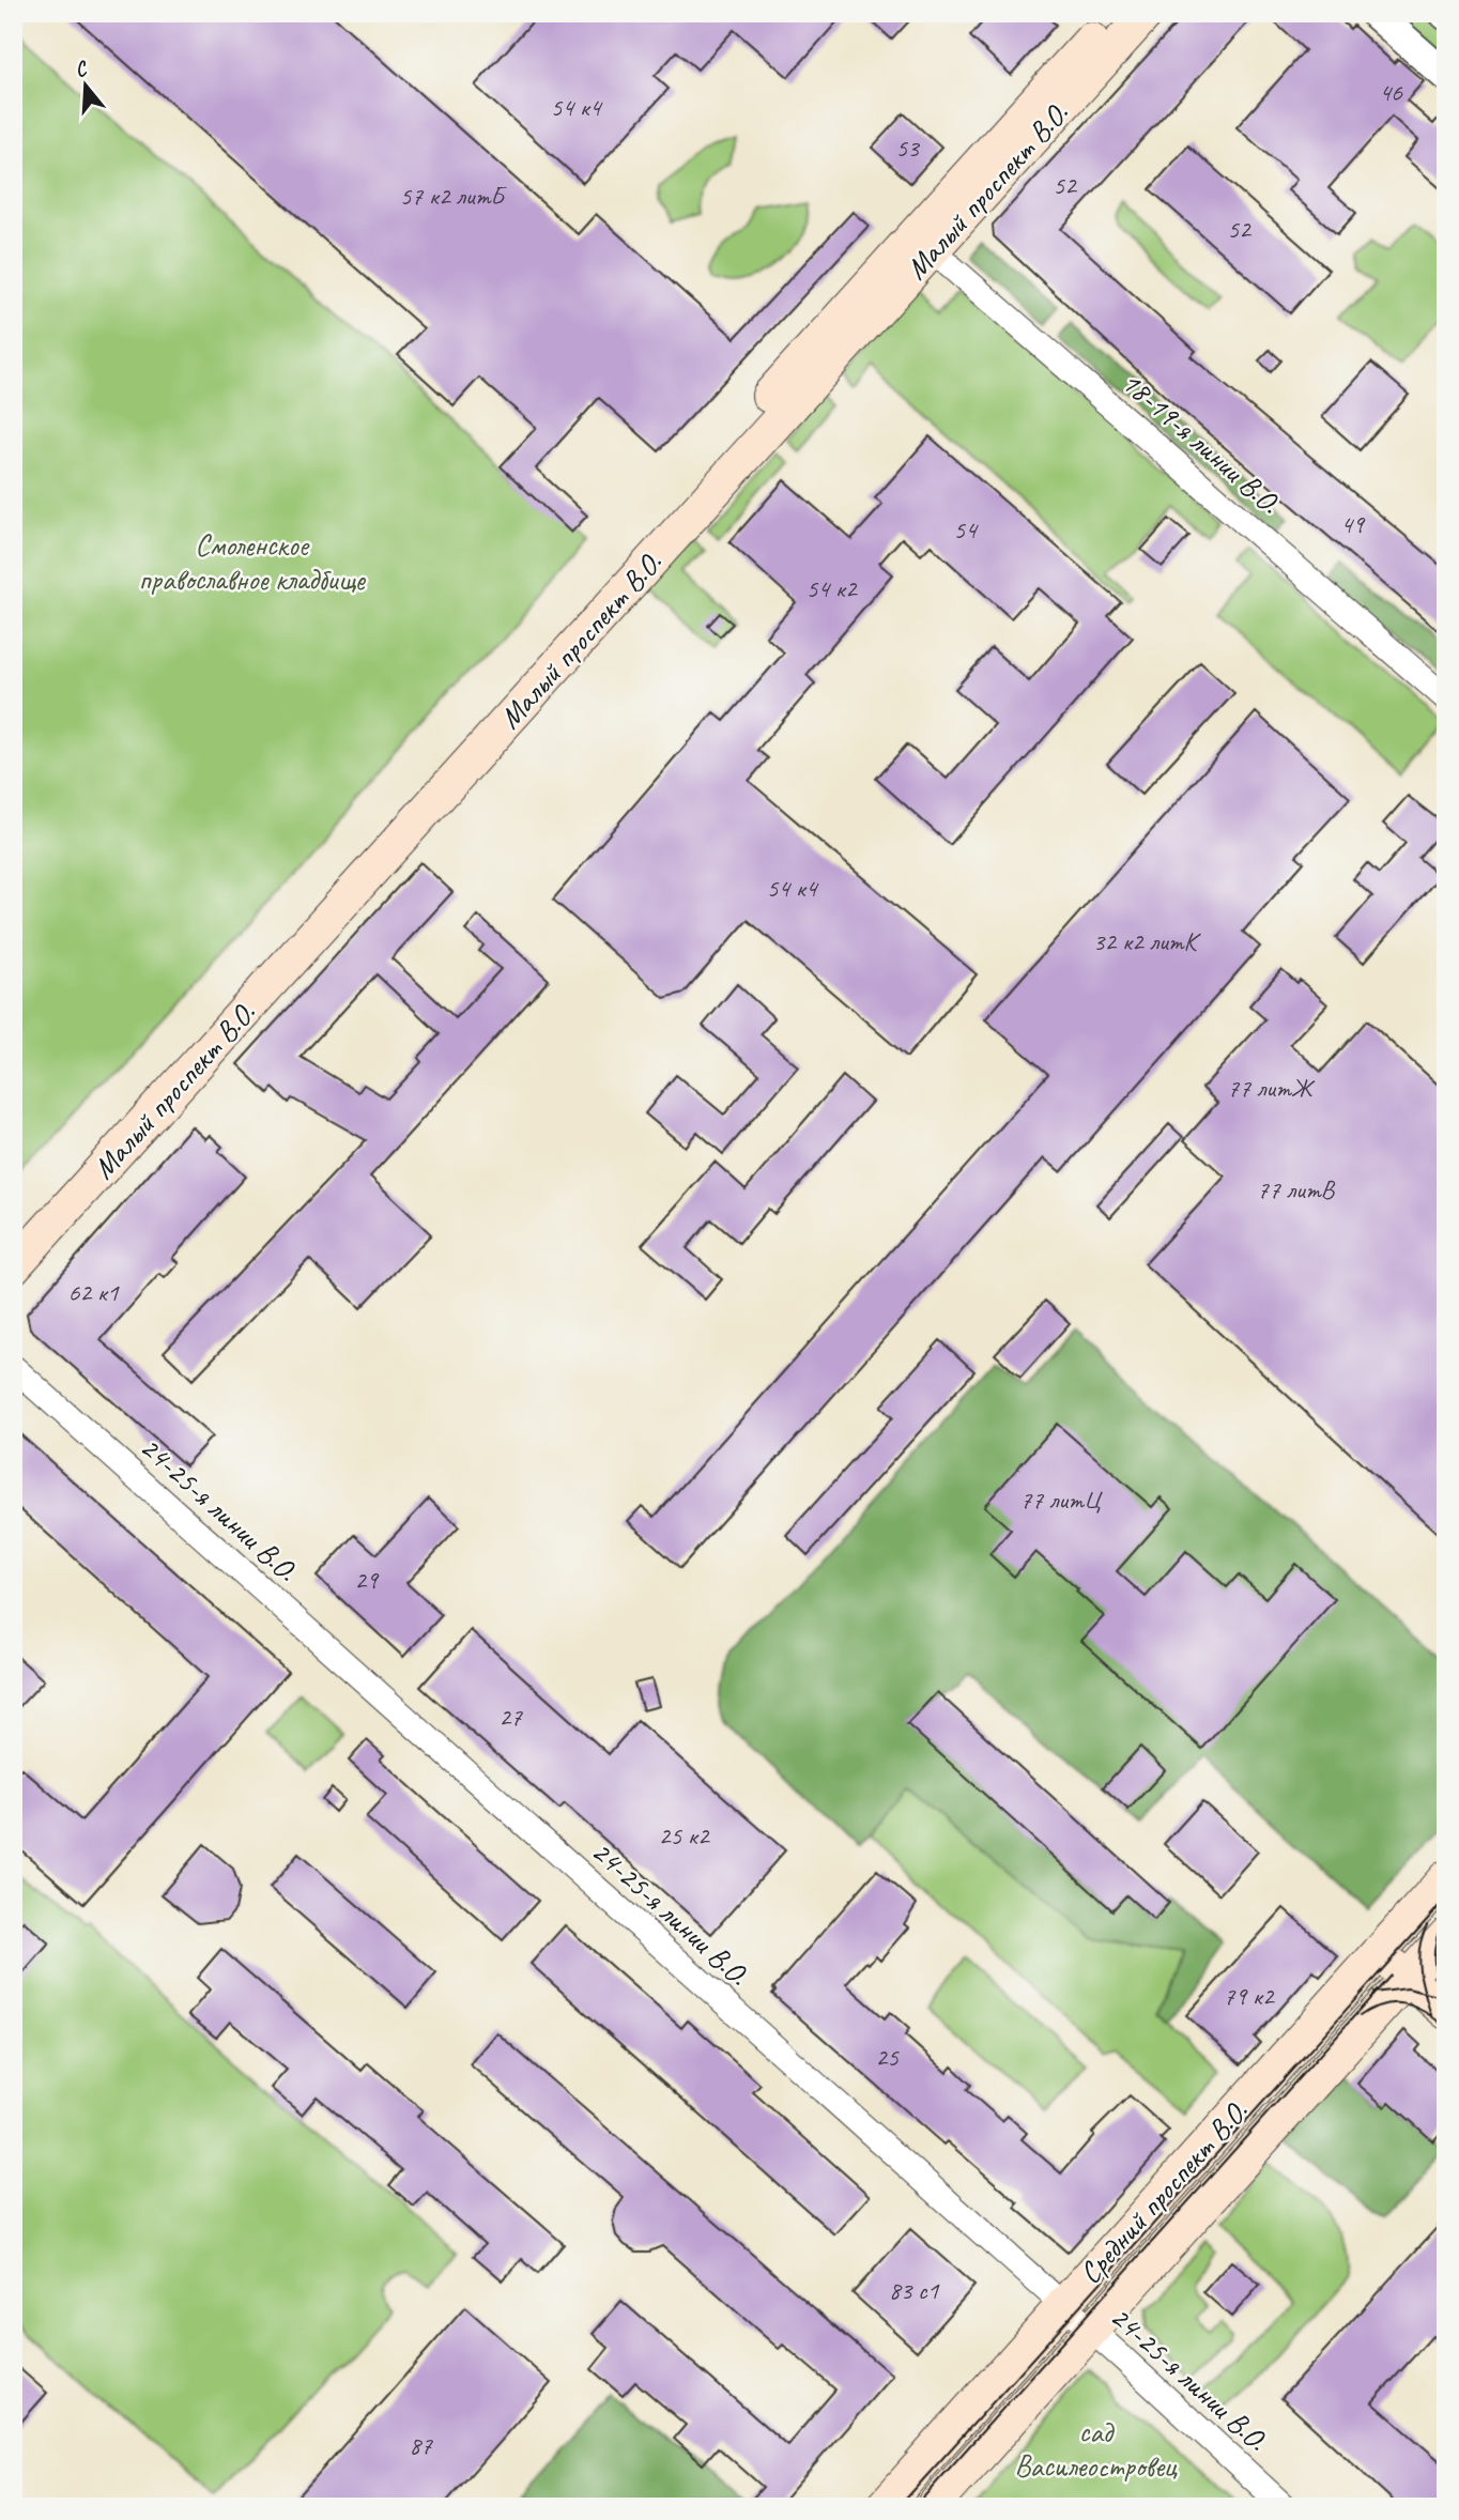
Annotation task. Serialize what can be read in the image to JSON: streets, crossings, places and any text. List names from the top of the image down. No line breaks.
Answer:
{"streets":{"main road":["Малый проспект В.О.","Средний проспект В.О."],"street":["18-19-я линии В.О.","24-25-я линии В.О."]},"crossings":[["Малый проспект В.О.","18-19-я линии В.О."],["24-25-я линии В.О.","Средний проспект В.О."]],"parks":["Смоленское православное кладбище","сад Василеостровец"],"house_numbers":["46","54 к4","53","52","57 к2 литБ","52","49","54","54 к2","54 к4","32 к2 литК","77 литЖ","77 литВ","62 к1","77 литЦ","29","27","25 к2","79 к2","25","83 с1","87"],"north":"top"}
